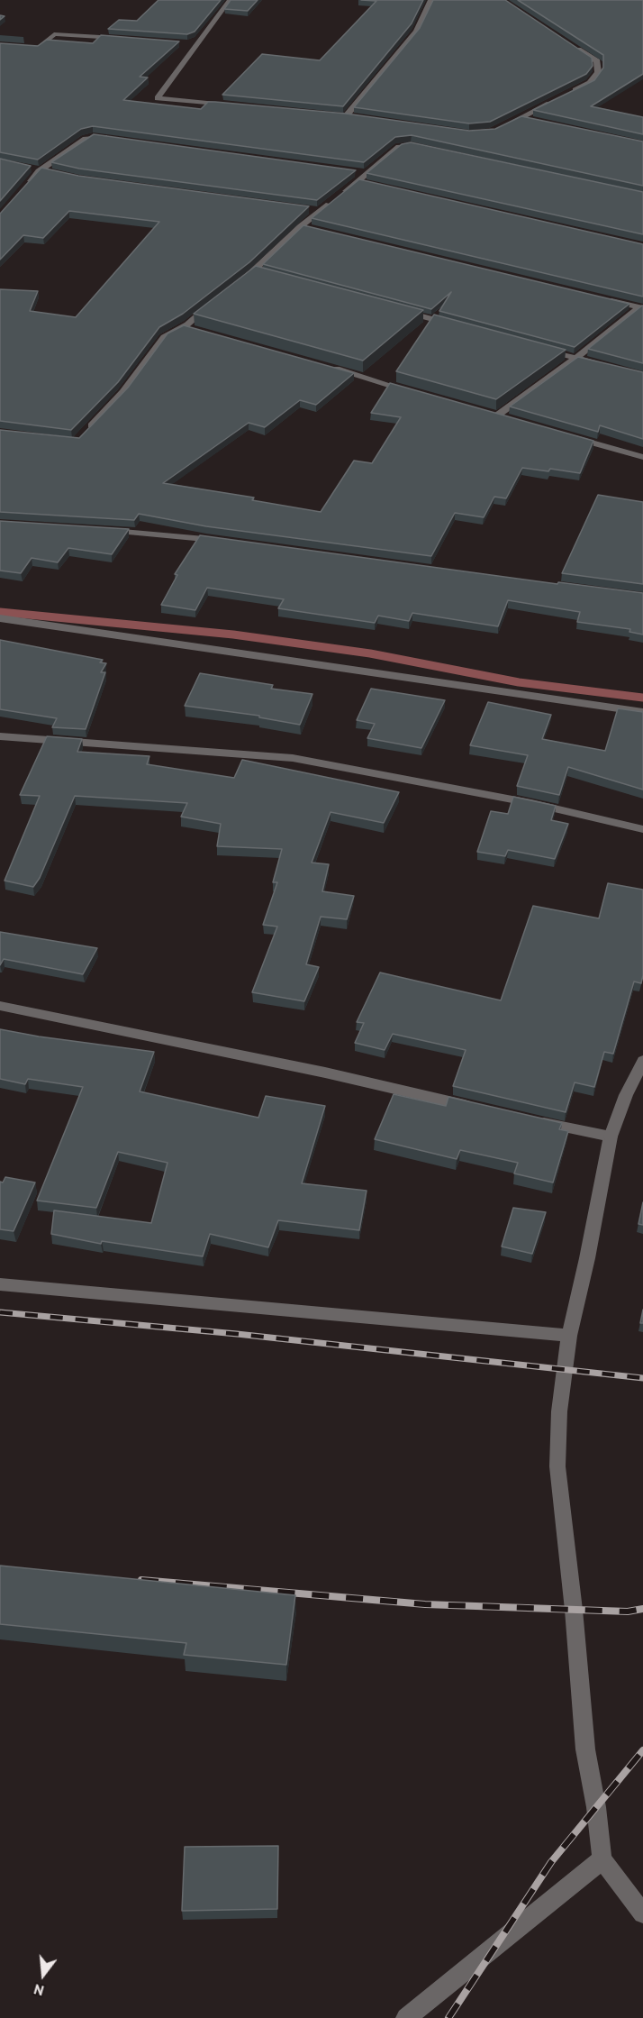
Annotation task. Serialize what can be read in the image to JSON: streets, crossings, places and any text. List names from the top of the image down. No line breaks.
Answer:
{"north":"bottom"}
